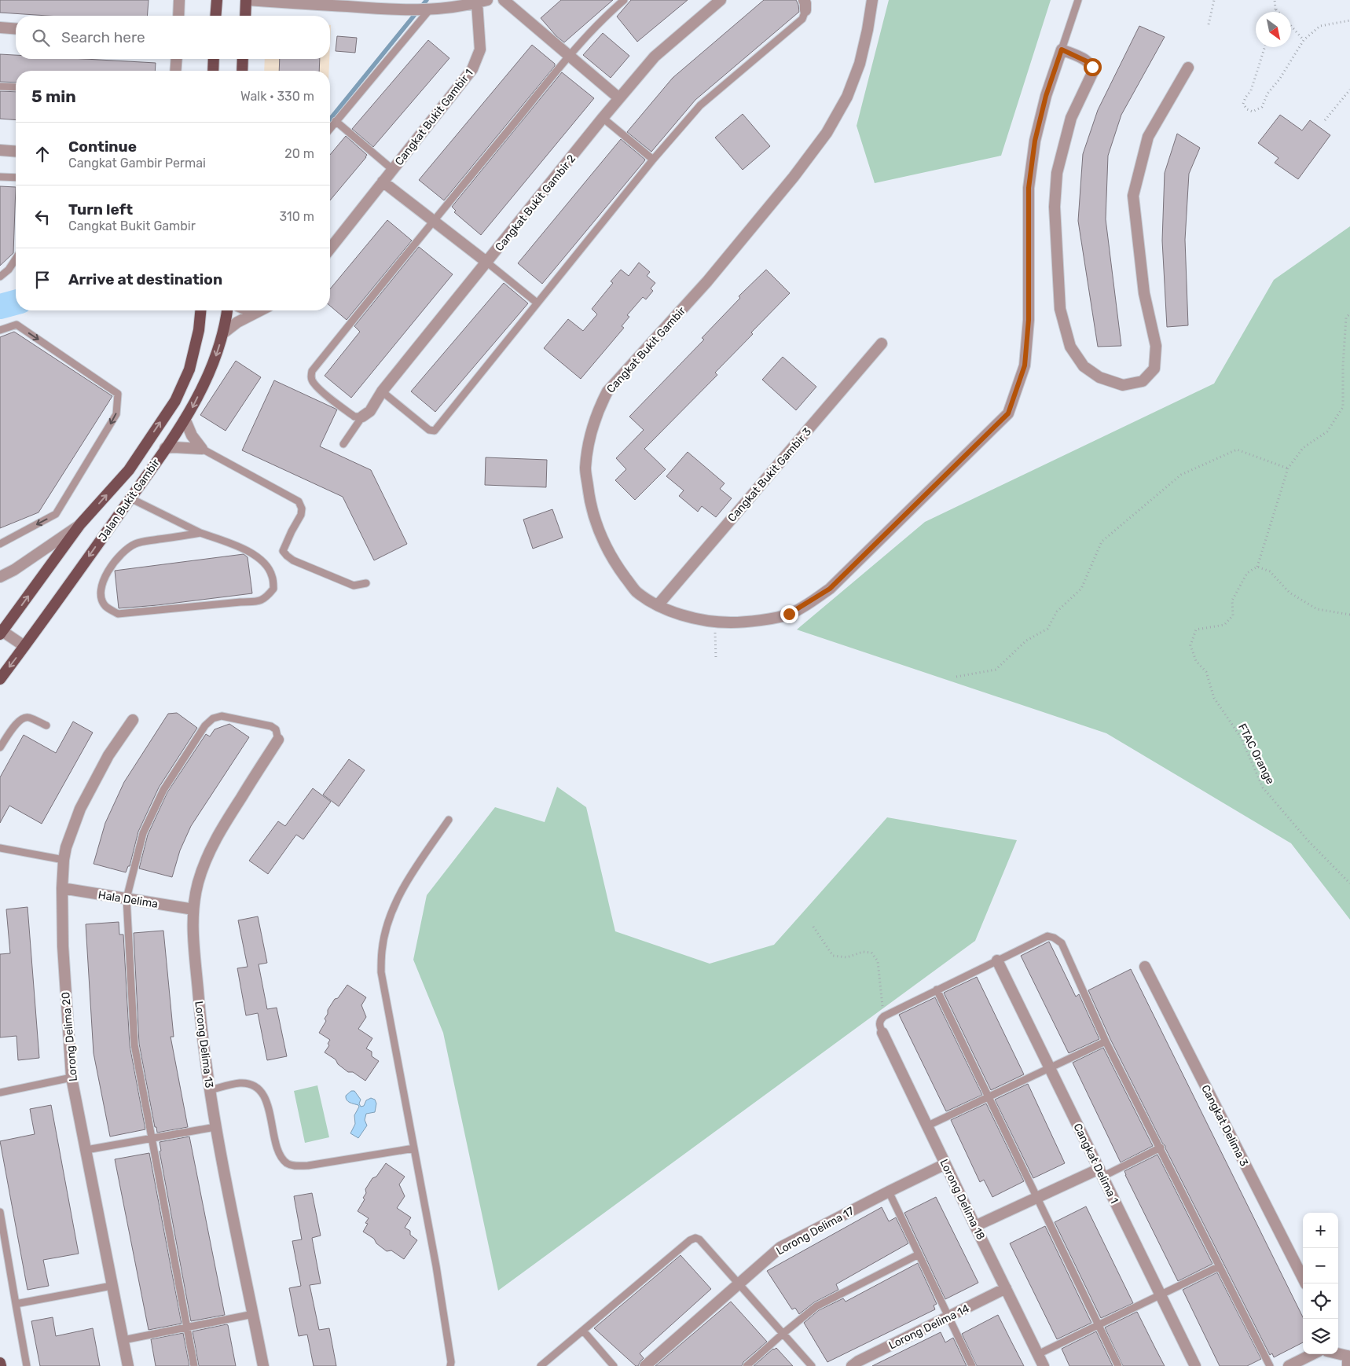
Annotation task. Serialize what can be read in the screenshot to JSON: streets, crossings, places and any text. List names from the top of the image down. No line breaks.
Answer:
{"streets":{"main road":["Jalan Bukit Gambir"],"street":["Cangkat Bukit Gambir 1","Cangkat Bukit Gambir 2","Cangkat Bukit Gambir","Cangkat Bukit Gambir 3","Hala Delima","Lorong Delima 20","Lorong Delima 13","Cangkat Delima 3","Cangkat Delima 1","Lorong Delima 18","Lorong Delima 17","Lorong Delima 14"],"path":["FTAC Orange"]},"crossings":[["Cangkat Bukit Gambir","Cangkat Bukit Gambir 3"],["Hala Delima","Lorong Delima 20"],["Hala Delima","Lorong Delima 13"],["Lorong Delima 18","Lorong Delima 17"],["Lorong Delima 18","Lorong Delima 14"]],"north":"bottom right","page":{"search":"Search here","heading":["5 min","Walk · 330 m"],"list":[["Continue","Cangkat Gambir Permai","20 m"],["Turn left","Cangkat Bukit Gambir","310 m"],"Arrive at destination"],"map_buttons":["+","−"]}}
